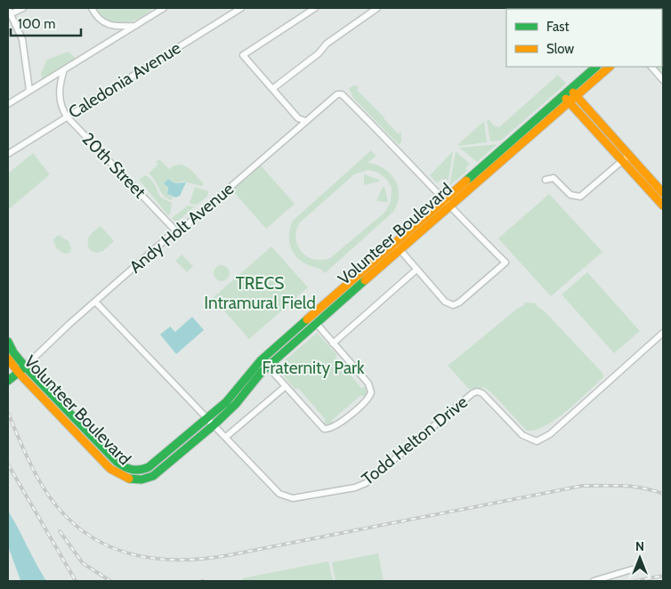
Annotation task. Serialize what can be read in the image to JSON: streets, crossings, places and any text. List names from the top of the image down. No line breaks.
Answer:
{"streets":{"street":["Caledonia Avenue","20th Street","Andy Holt Avenue","Volunteer Boulevard","Todd Helton Drive"]},"crossings":[["Caledonia Avenue","20th Street"],["20th Street","Andy Holt Avenue"],["Andy Holt Avenue","Volunteer Boulevard"],["Andy Holt Avenue","Todd Helton Drive"],["Volunteer Boulevard","Todd Helton Drive"]],"parks":["TRECS Intramural Field","Fraternity Park"],"legend":["Fast","Slow"],"scale_bar":"100 m","north":"top"}
